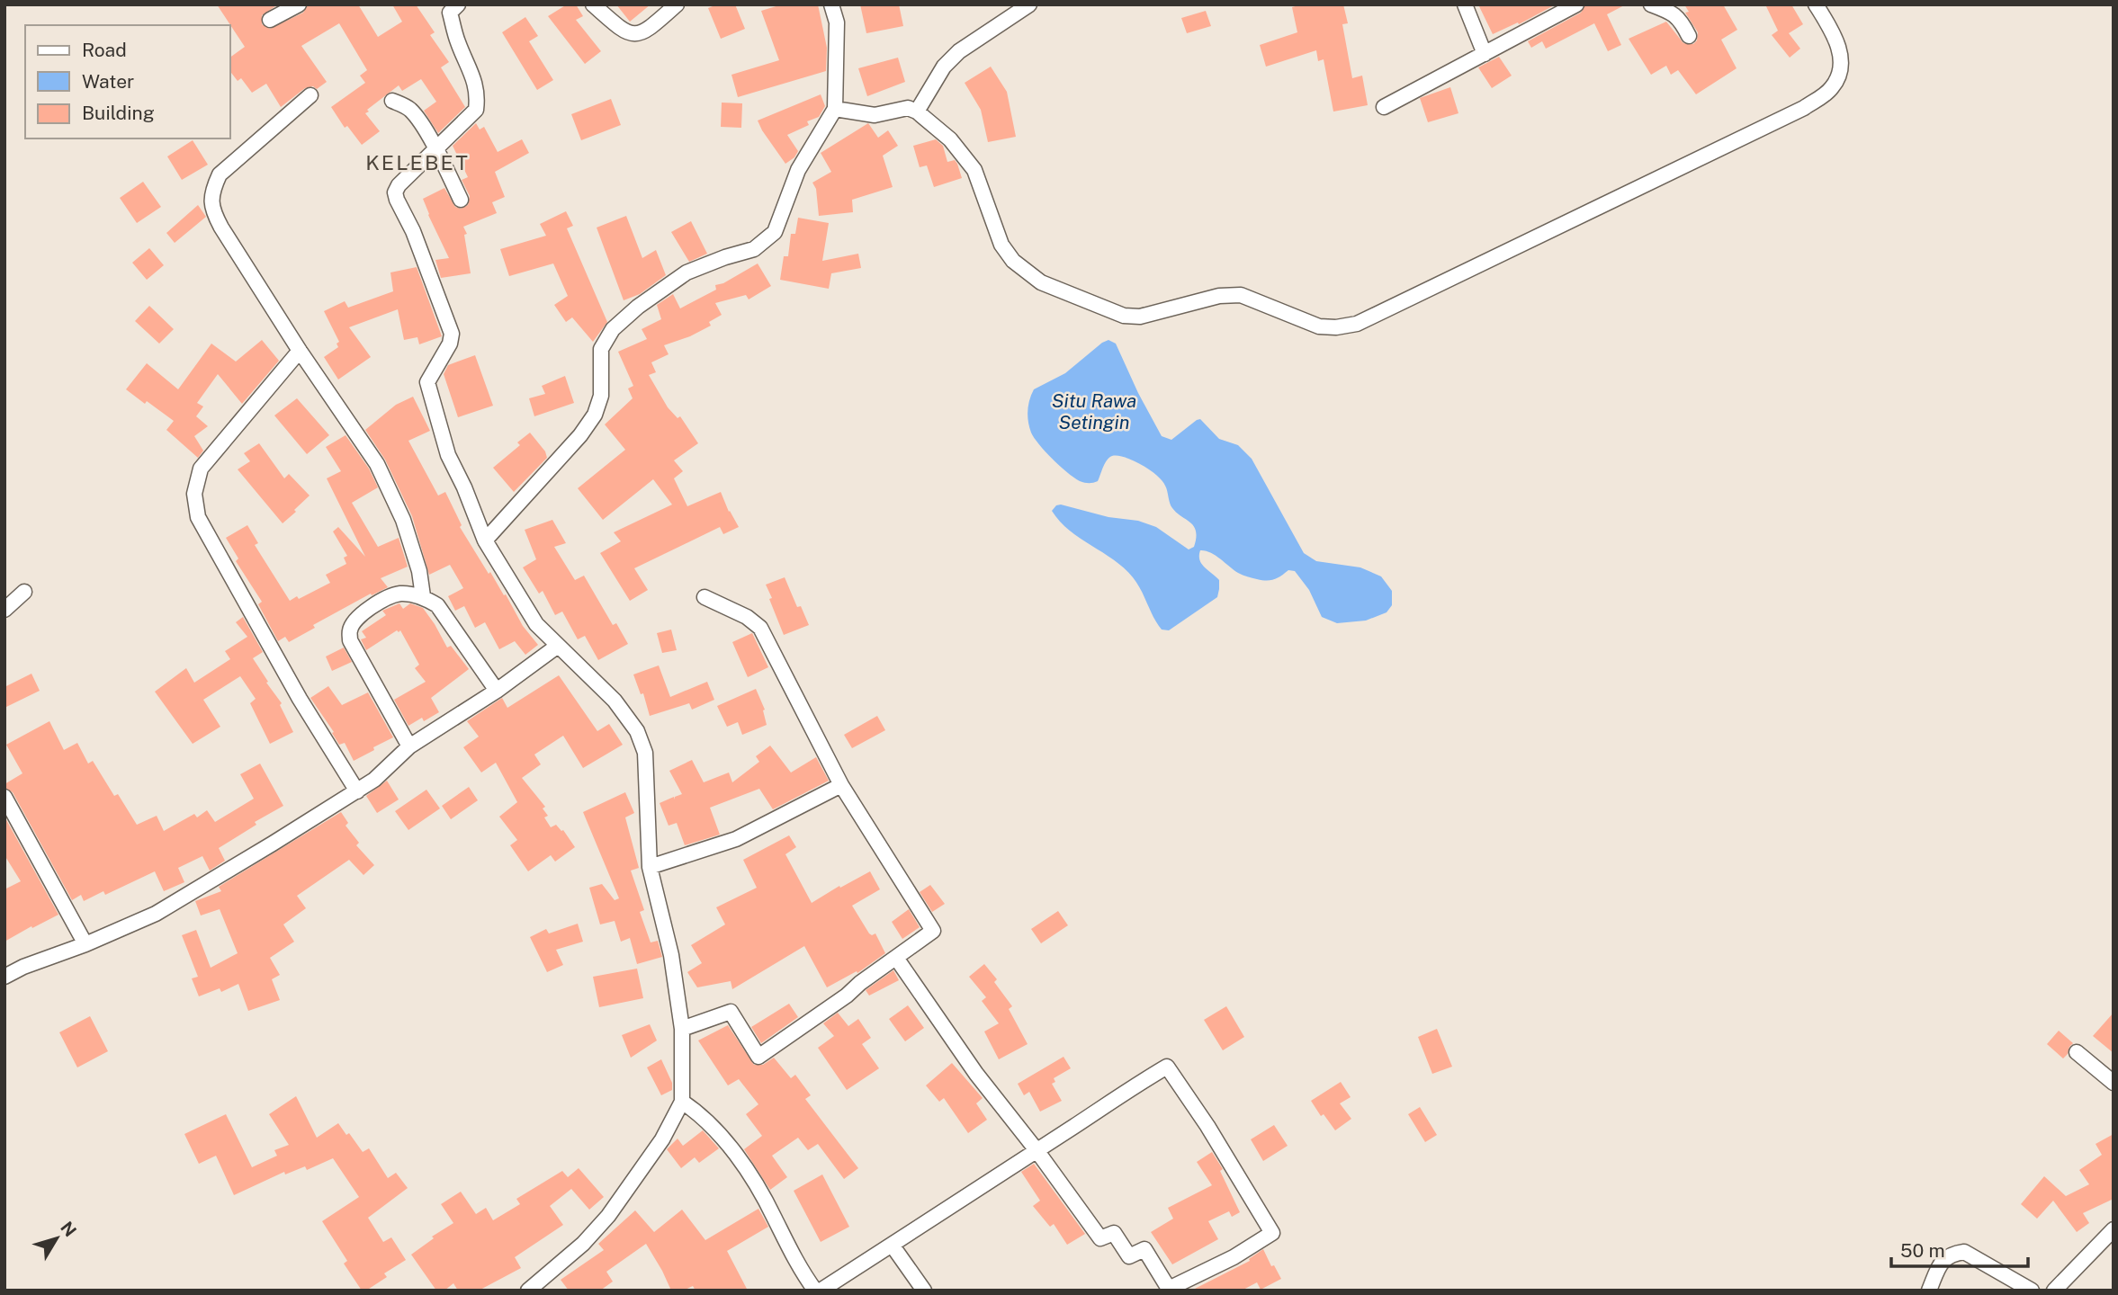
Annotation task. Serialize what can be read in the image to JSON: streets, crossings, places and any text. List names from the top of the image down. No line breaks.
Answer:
{"districts":["KELEBET"],"water":["Situ Rawa Setingin"],"legend":["Road","Water","Building"],"scale_bar":"50 m","north":"top right"}
